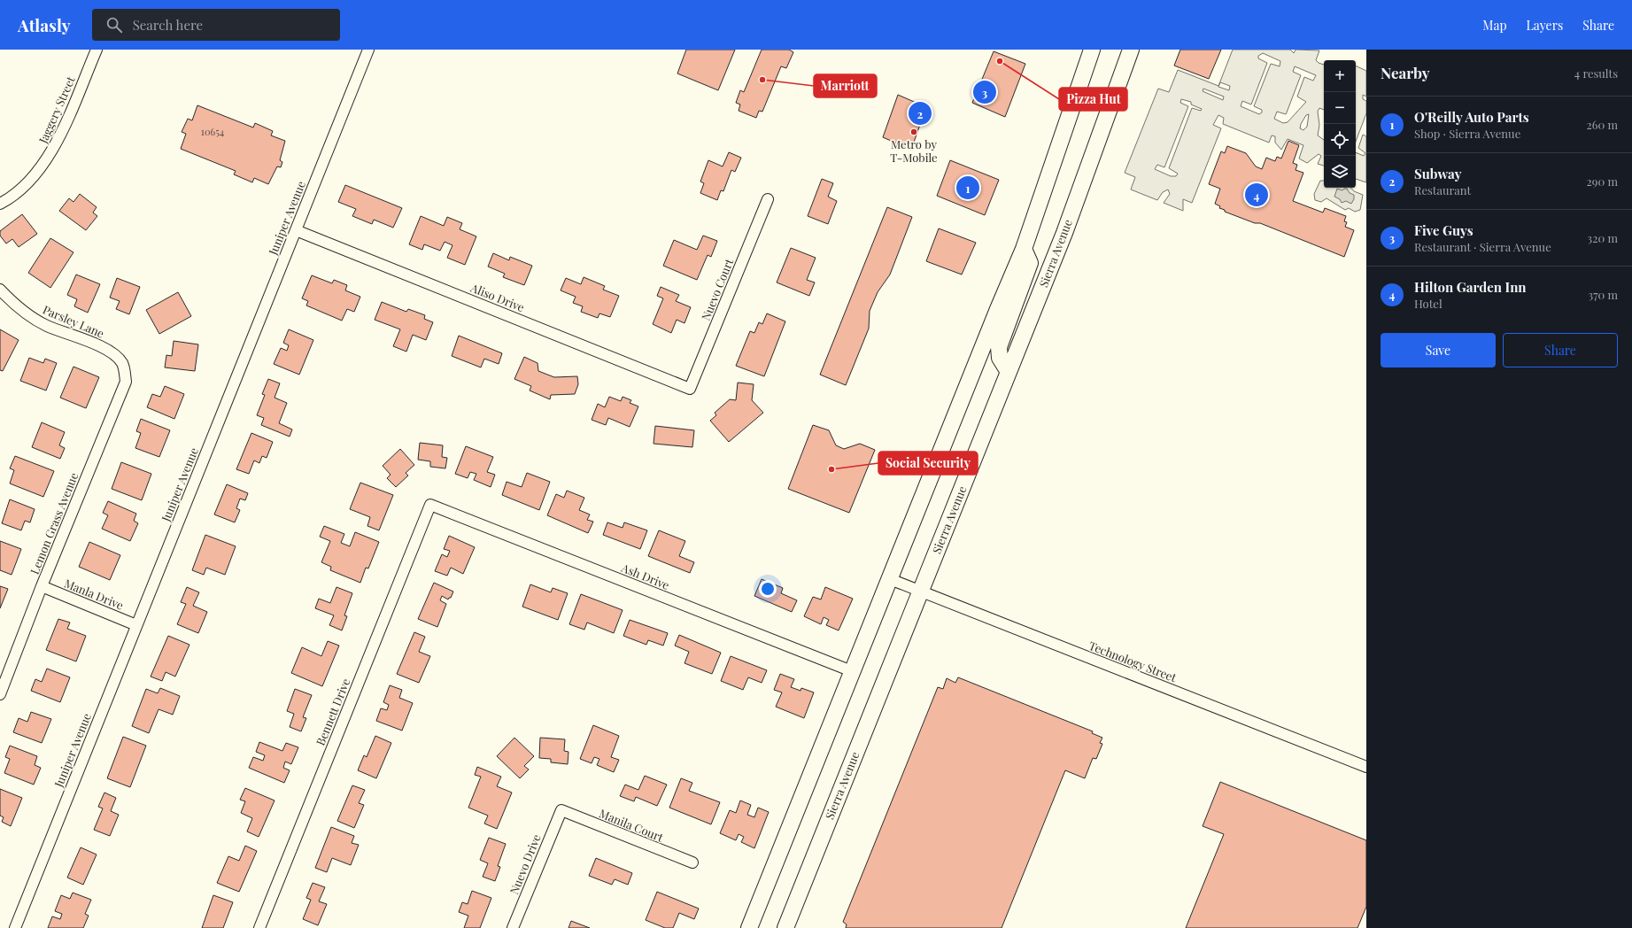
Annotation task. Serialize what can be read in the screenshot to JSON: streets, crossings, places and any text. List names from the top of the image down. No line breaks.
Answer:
{"streets":{"main road":["Sierra Avenue"],"street":["Jaggery Street","Juniper Avenue","Nuevo Court","Aliso Drive","Parsley Lane","Lemon Grass Avenue","Ash Drive","Manla Drive","Technology Street","Bennett Drive","Manila Court","Nuevo Drive"]},"crossings":[["Juniper Avenue","Aliso Drive"],["Juniper Avenue","Manla Drive"],["Sierra Avenue","Technology Street"],["Nuevo Court","Aliso Drive"],["Parsley Lane","Lemon Grass Avenue"],["Lemon Grass Avenue","Manla Drive"],["Ash Drive","Bennett Drive"],["Manila Court","Nuevo Drive"]],"places":["Pizza Hut","Marriott","Metro by T-Mobile","Social Security"],"house_numbers":["10654"],"page":{"header":"Atlasly","search":"Search here","nav":["Map","Layers","Share"],"heading":["Nearby","4 results"],"map_buttons":["+","−"],"pins":["3","2","1","4"],"list":[{"mark":"1","name":"O'Reilly Auto Parts","note":"Shop · Sierra Avenue","value":"260 m"},{"mark":"2","name":"Subway","note":"Restaurant","value":"290 m"},{"mark":"3","name":"Five Guys","note":"Restaurant · Sierra Avenue","value":"320 m"},{"mark":"4","name":"Hilton Garden Inn","note":"Hotel","value":"370 m"}],"buttons":["Save","Share"]}}
